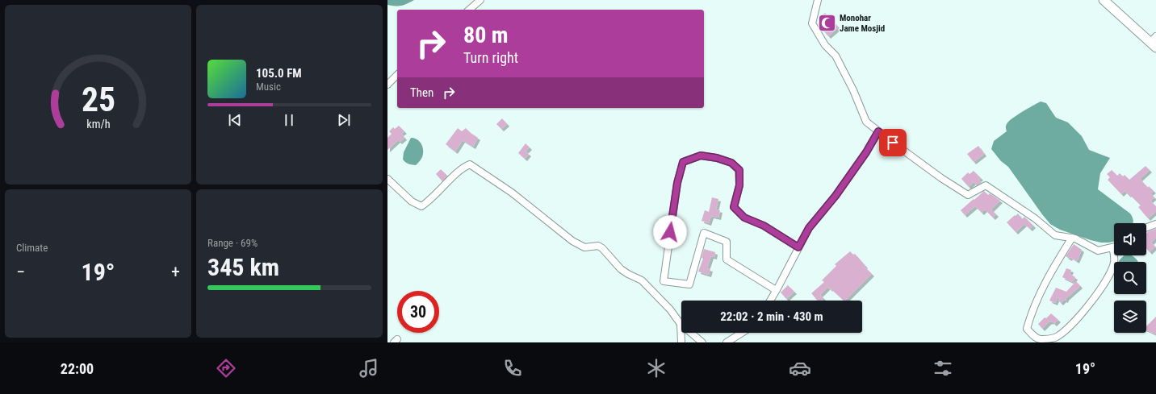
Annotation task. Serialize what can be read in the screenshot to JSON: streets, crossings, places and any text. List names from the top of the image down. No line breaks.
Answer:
{"places":{"mosque":["Monohar Jame Mosjid"]},"page":{"turn":["80 m","Turn right"],"song":["105.0 FM","Music"],"then":"Then","tile":["Climate",["Range · 69%","345 km"]],"heat":["−","19°","+"],"limit":"30","trip":"22:02 · 2 min · 430 m","tabs":["22:00","19°"],"gauge":["25","km/h"]}}
